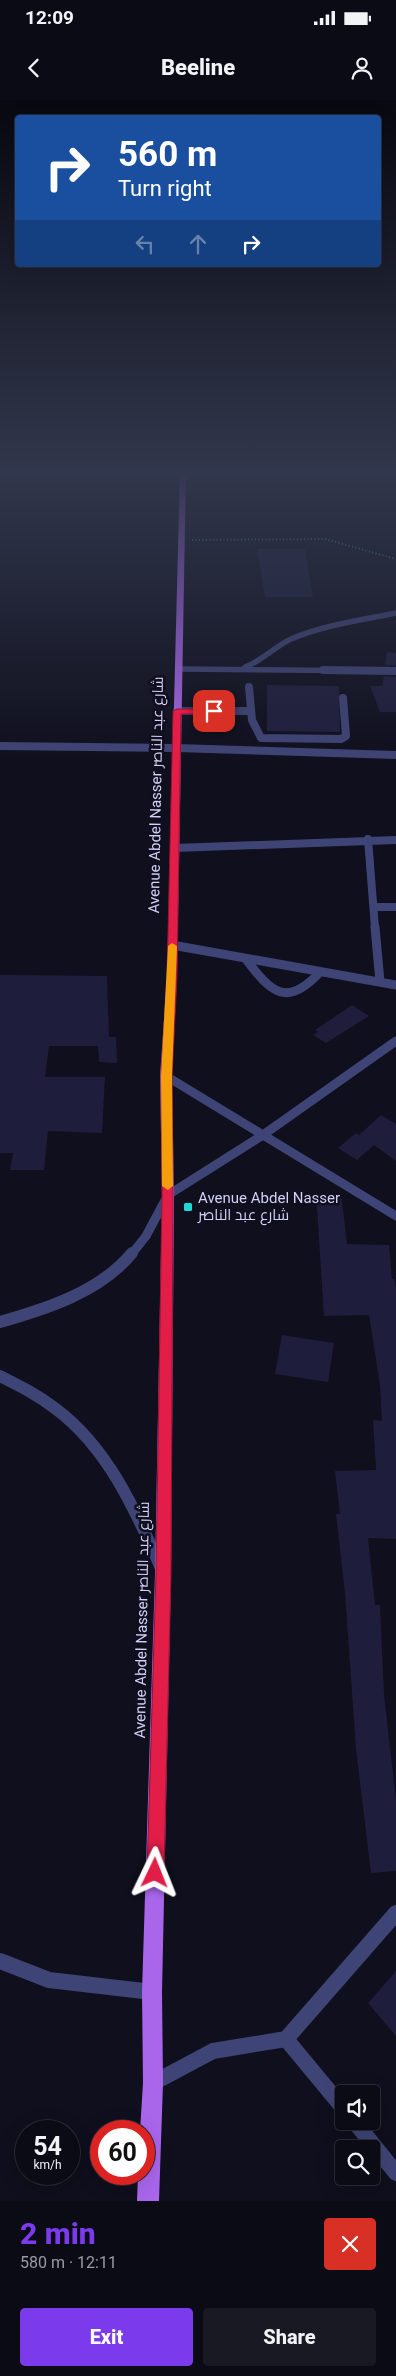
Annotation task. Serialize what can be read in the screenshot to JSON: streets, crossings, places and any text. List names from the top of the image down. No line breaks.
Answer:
{"streets":{"main road":["Avenue Abdel Nasser شارع عبد الناصر"]},"places":{"transit":["Avenue Abdel Nasser شارع عبد الناصر"]},"page":{"status":"12:09","header":"Beeline","turn":["560 m","Turn right"],"speed":"54 km/h","limit":"60","heading":["2 min","580 m · 12:11"],"buttons":["Exit","Share"]}}
